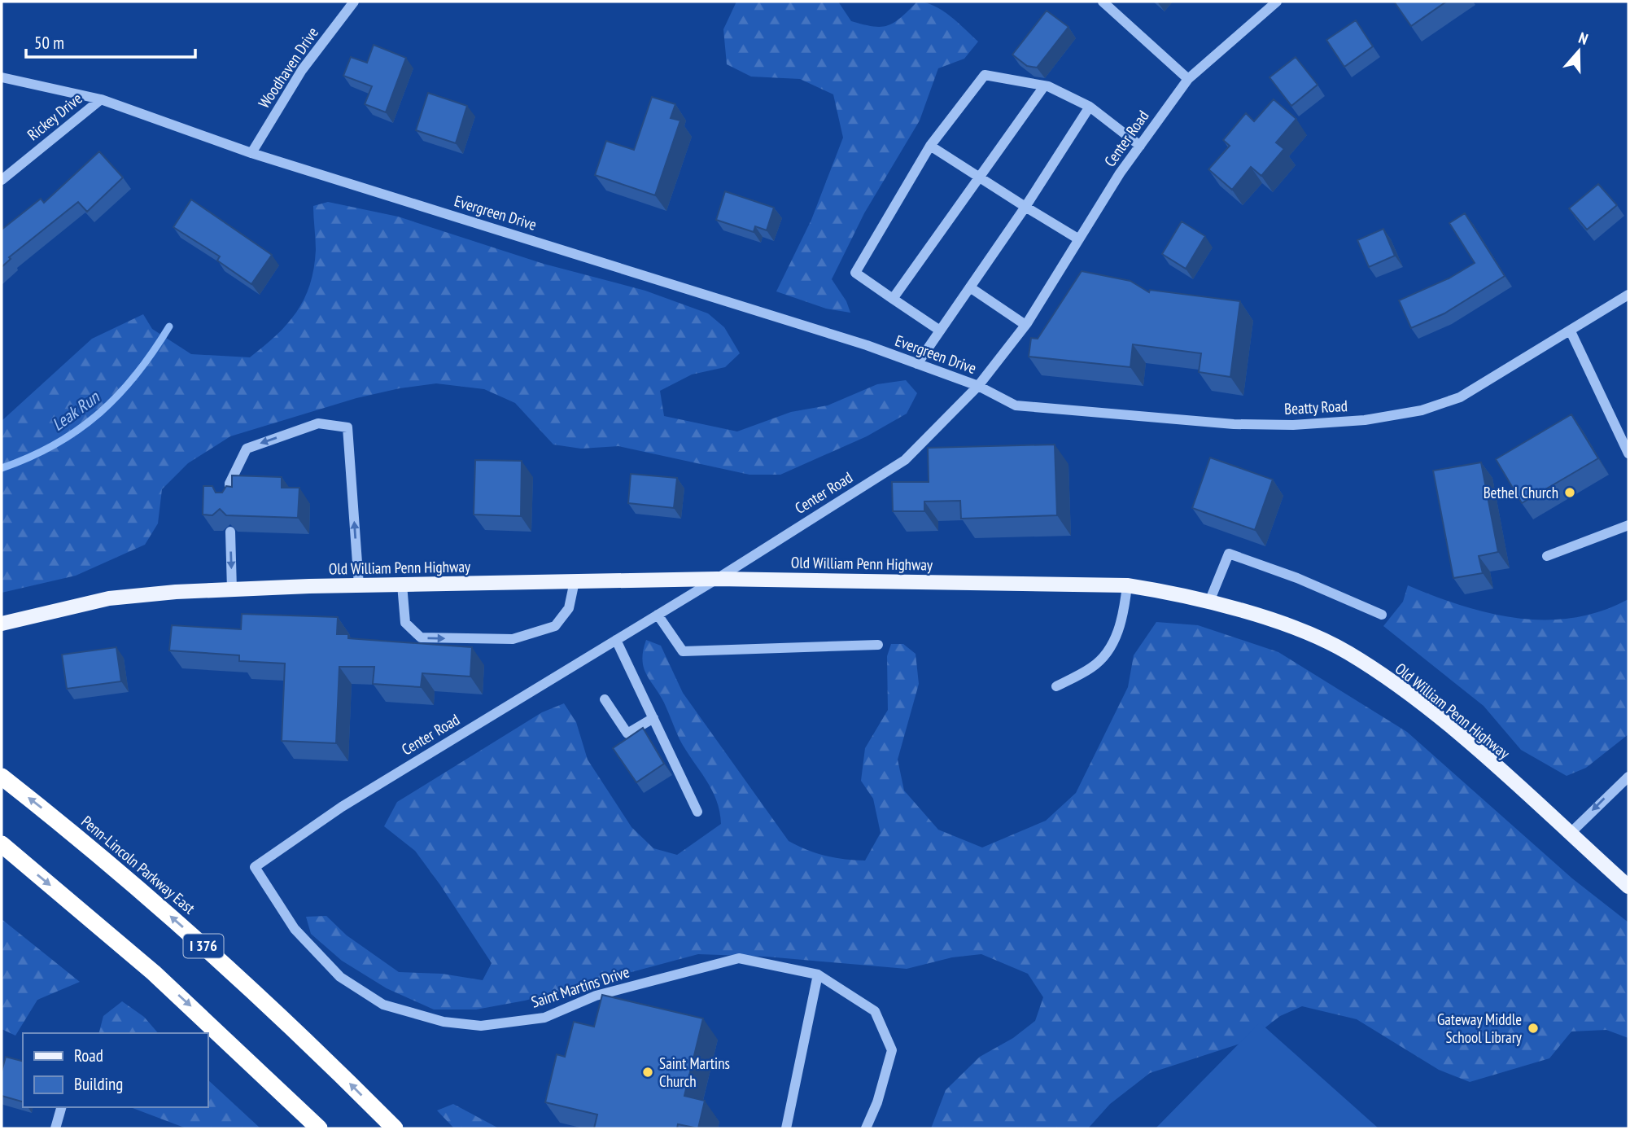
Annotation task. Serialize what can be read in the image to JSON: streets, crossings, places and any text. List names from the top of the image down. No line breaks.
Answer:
{"streets":{"highway":["Penn-Lincoln Parkway East","I 376"],"main road":["Old William Penn Highway"],"street":["Woodhaven Drive","Rickey Drive","Center Road","Evergreen Drive","Beatty Road","Saint Martins Drive"]},"crossings":[["Woodhaven Drive","Evergreen Drive"],["Rickey Drive","Evergreen Drive"],["Center Road","Evergreen Drive"],["Center Road","Beatty Road"],["Center Road","Old William Penn Highway"],["Center Road","Saint Martins Drive"],["Evergreen Drive","Beatty Road"]],"water":["Leak Run"],"places":["Bethel Church","Gateway Middle School Library","Saint Martins Church"],"legend":["Road","Building"],"scale_bar":"50 m","north":"top"}
